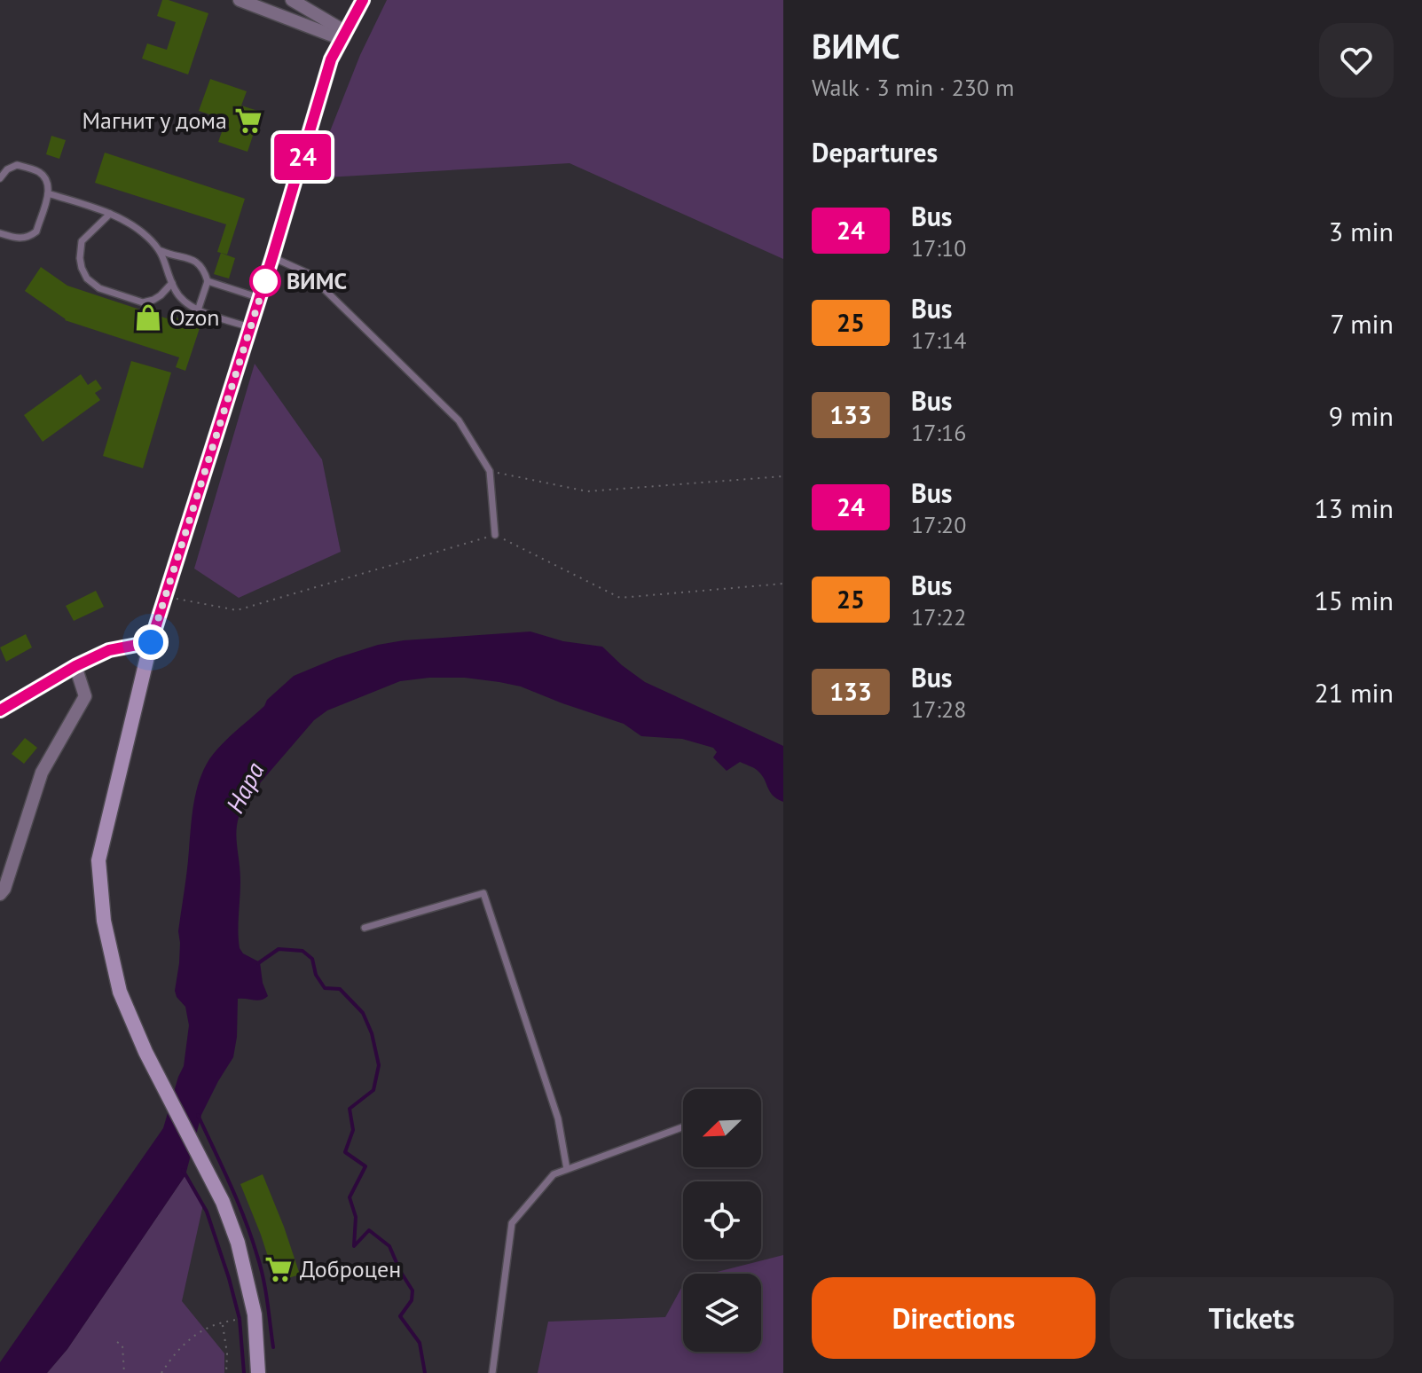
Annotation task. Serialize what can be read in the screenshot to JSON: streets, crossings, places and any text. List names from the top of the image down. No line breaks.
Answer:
{"water":["Нара"],"places":{"supermarket":["Магнит у дома","Доброцен"],"other":["ВИМС"],"shop":["Ozon"]},"lines":["bus line 24"],"north":"bottom left","page":{"on_map":"24","heading":[["ВИМС","Walk · 3 min · 230 m"],"Departures"],"list":[{"mark":"24","name":"Bus","note":"17:10","value":"3 min"},{"mark":"25","name":"Bus","note":"17:14","value":"7 min"},{"mark":"133","name":"Bus","note":"17:16","value":"9 min"},{"mark":"24","name":"Bus","note":"17:20","value":"13 min"},{"mark":"25","name":"Bus","note":"17:22","value":"15 min"},{"mark":"133","name":"Bus","note":"17:28","value":"21 min"}],"buttons":["Directions","Tickets"]}}
